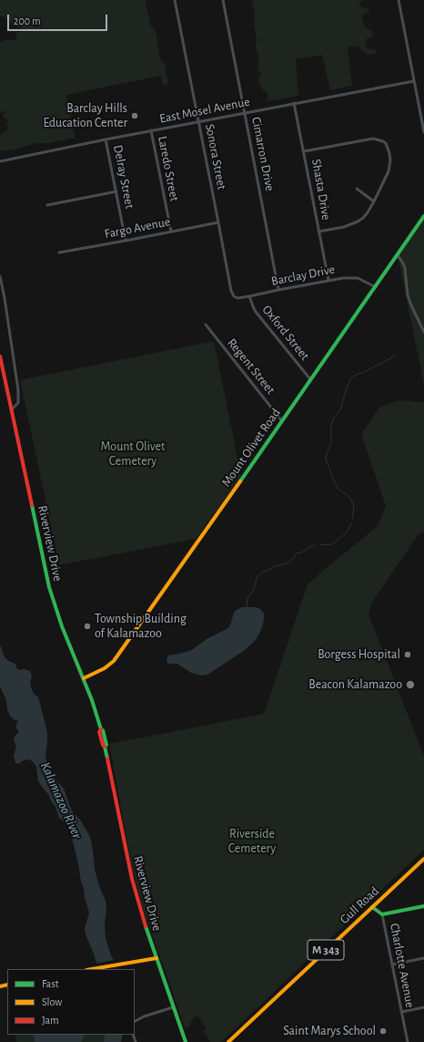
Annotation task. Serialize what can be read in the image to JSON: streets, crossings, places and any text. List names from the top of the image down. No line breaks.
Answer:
{"streets":{"street":["East Mosel Avenue","Cimarron Drive","Sonora Street","Laredo Street","Delray Street","Shasta Drive","Fargo Avenue","Barclay Drive","Oxford Street","Regent Street","Mount Olivet Road","Riverview Drive","Gull Road","M 343","Charlotte Avenue"]},"crossings":[["East Mosel Avenue","Cimarron Drive"],["East Mosel Avenue","Sonora Street"],["East Mosel Avenue","Laredo Street"],["East Mosel Avenue","Delray Street"],["East Mosel Avenue","Shasta Drive"],["Cimarron Drive","Barclay Drive"],["Sonora Street","Fargo Avenue"],["Sonora Street","Barclay Drive"],["Laredo Street","Fargo Avenue"],["Delray Street","Fargo Avenue"],["Shasta Drive","Barclay Drive"],["Barclay Drive","Oxford Street"],["Barclay Drive","Mount Olivet Road"],["Oxford Street","Mount Olivet Road"],["Regent Street","Mount Olivet Road"],["Mount Olivet Road","Riverview Drive"]],"water":["Kalamazoo River"],"parks":["Mount Olivet Cemetery","Riverside Cemetery"],"places":["Barclay Hills Education Center","Township Building of Kalamazoo","Borgess Hospital","Beacon Kalamazoo","Saint Marys School"],"legend":["Fast","Slow","Jam"],"scale_bar":"200 m"}
